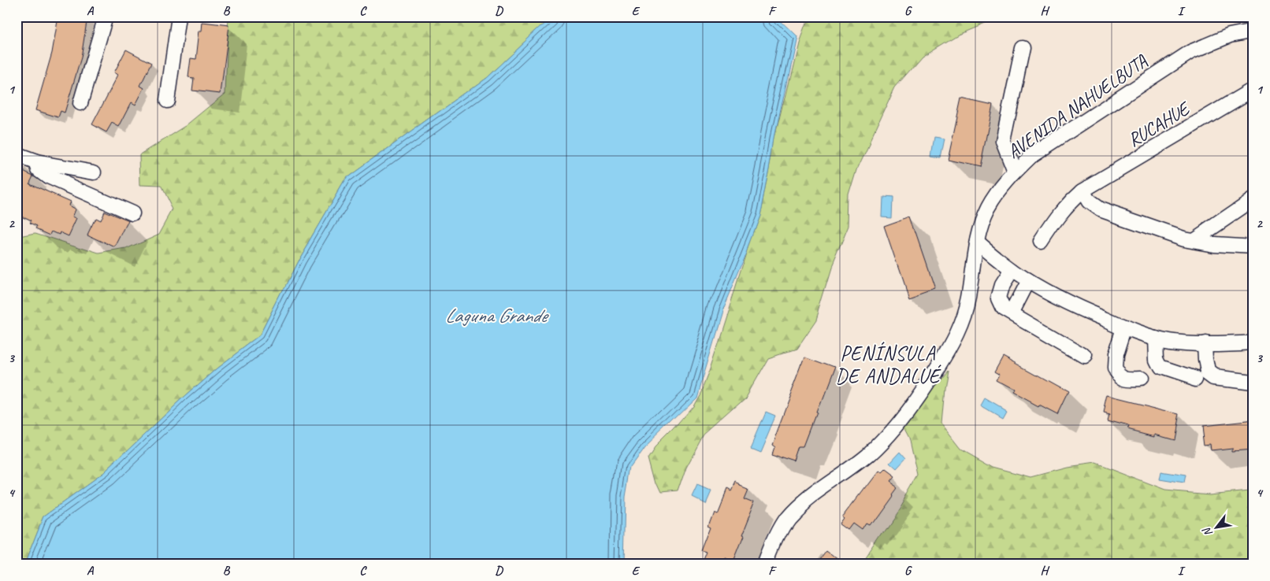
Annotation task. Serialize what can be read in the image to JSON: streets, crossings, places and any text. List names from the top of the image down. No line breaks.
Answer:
{"streets":{"street":["AVENIDA NAHUELBUTA","RUCAHUE"]},"districts":["PENÍNSULA DE ANDALUÉ"],"water":["Laguna Grande"],"north":"bottom left","grid":{"columns":["A","B","C","D","E","F","G","H","I"],"rows":["1","2","3","4"]}}
